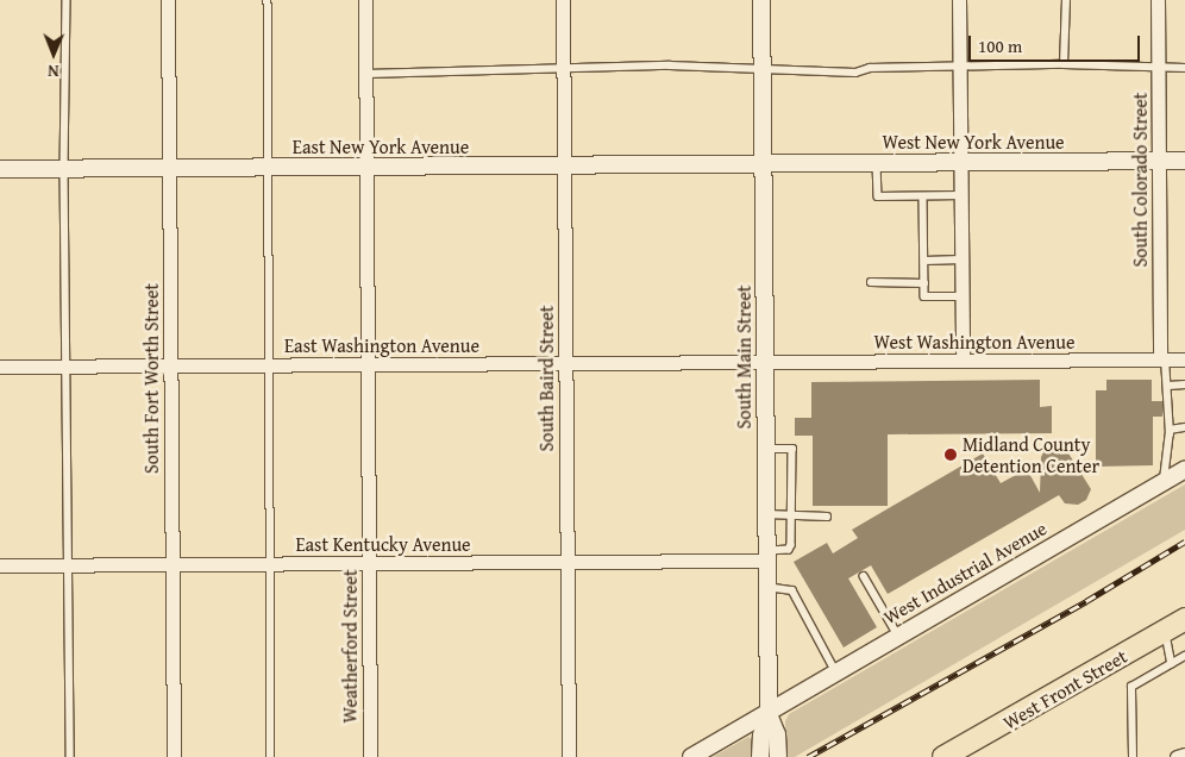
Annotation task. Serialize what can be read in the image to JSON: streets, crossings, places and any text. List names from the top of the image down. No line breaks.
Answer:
{"streets":{"main road":["West Front Street"],"street":["West New York Avenue","East New York Avenue","South Colorado Street","West Washington Avenue","East Washington Avenue","South Main Street","South Fort Worth Street","South Baird Street","East Kentucky Avenue","West Industrial Avenue","Weatherford Street"]},"crossings":[["West New York Avenue","East New York Avenue"],["West New York Avenue","South Colorado Street"],["West New York Avenue","South Main Street"],["East New York Avenue","South Main Street"],["East New York Avenue","South Fort Worth Street"],["East New York Avenue","South Baird Street"],["East New York Avenue","Weatherford Street"],["South Colorado Street","West Washington Avenue"],["West Washington Avenue","East Washington Avenue"],["West Washington Avenue","South Main Street"],["East Washington Avenue","South Main Street"],["East Washington Avenue","South Fort Worth Street"],["East Washington Avenue","South Baird Street"],["East Washington Avenue","Weatherford Street"],["South Main Street","East Kentucky Avenue"],["South Main Street","West Industrial Avenue"],["South Fort Worth Street","East Kentucky Avenue"],["South Baird Street","East Kentucky Avenue"],["East Kentucky Avenue","Weatherford Street"]],"places":["Midland County Detention Center"],"scale_bar":"100 m","north":"bottom"}
